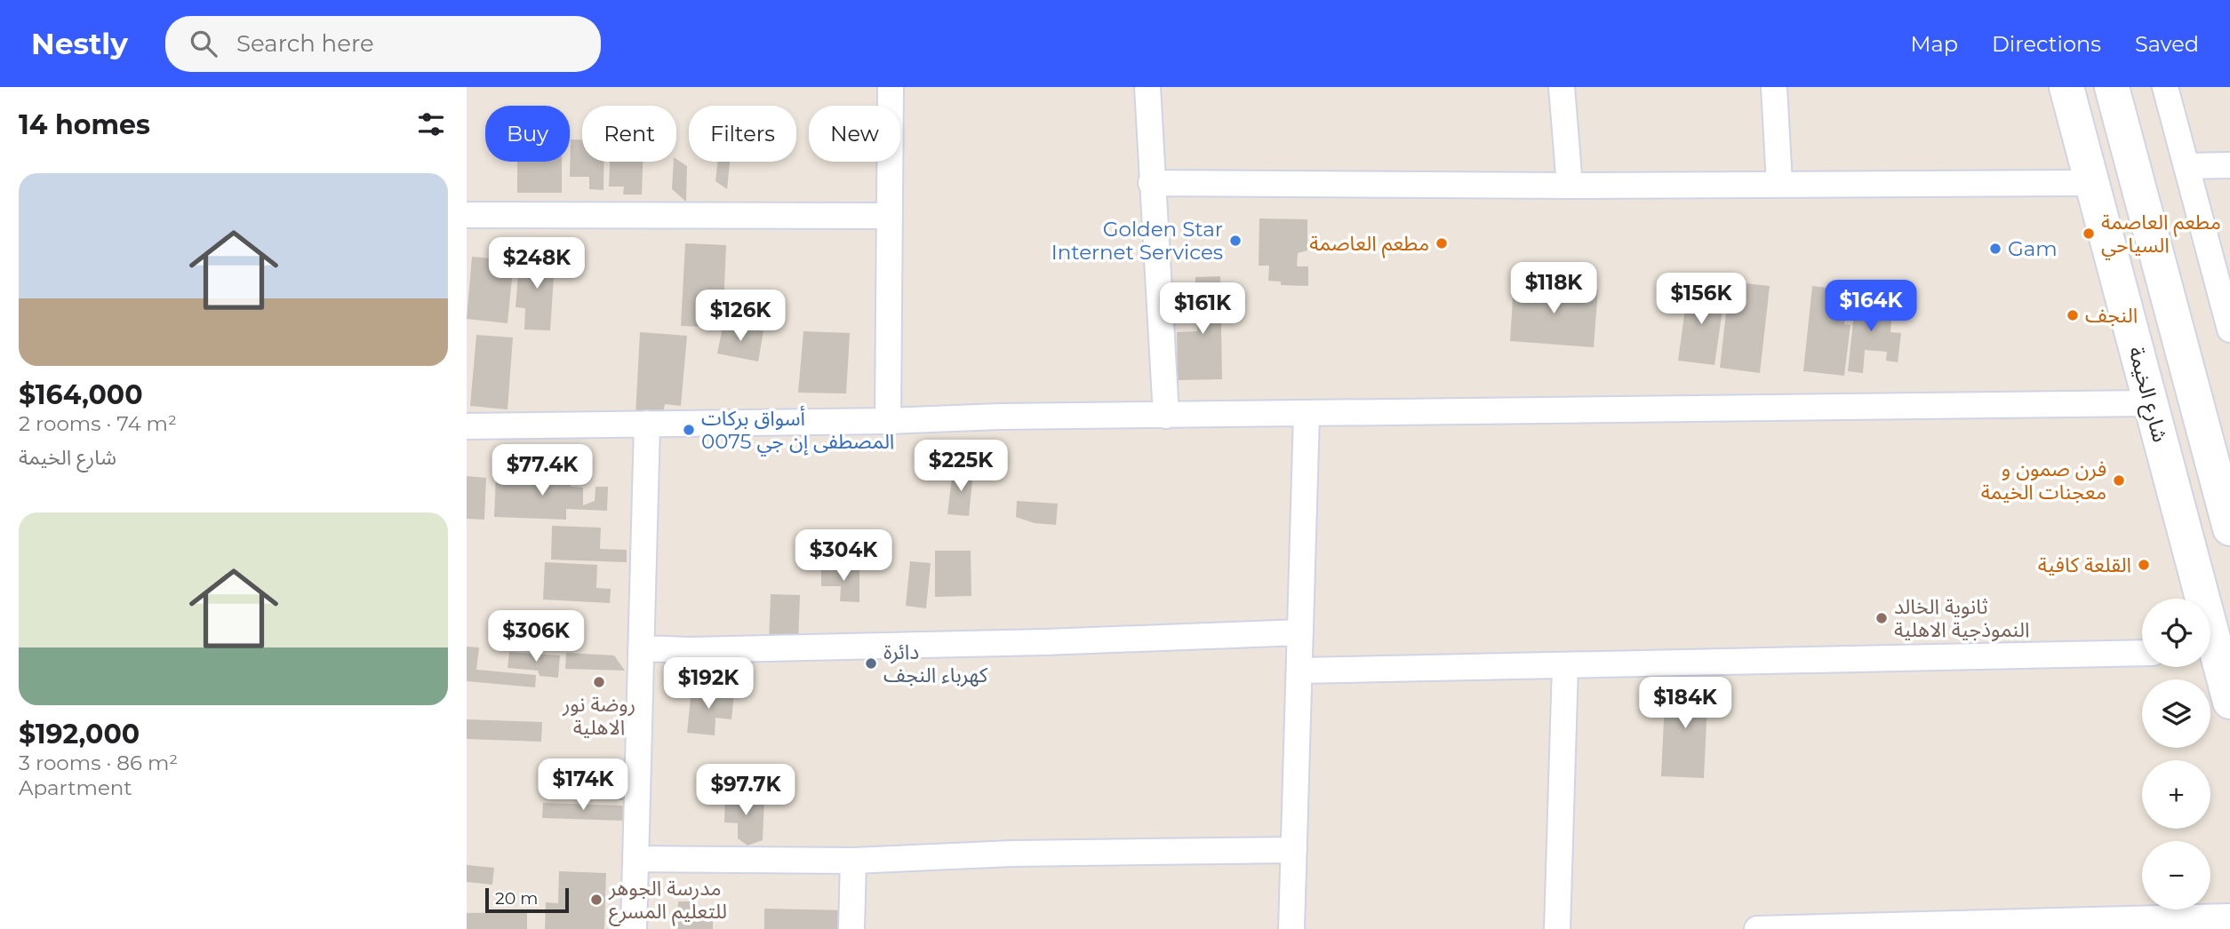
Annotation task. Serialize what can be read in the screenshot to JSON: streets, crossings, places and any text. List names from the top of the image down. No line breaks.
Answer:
{"streets":{"street":["شارع الخيمة"]},"places":["مطعم العاصمة السياحي","Golden Star Internet Services","مطعم العاصمة","Gam","النجف","أسواق بركات المصطفی إن جي 0075","فرن صمون و معجنات الخيمة","القلعة كافية","ثانوية الخالد النموذجية الاهلية","دائرة كهرباء النجف","روضة نور الاهلية","مدرسة الجوهر للتعليم المسرع"],"scale_bar":"20 m","page":{"header":"Nestly","search":"Search here","nav":["Map","Directions","Saved"],"heading":"14 homes","chip":["Buy","Rent","Filters","New"],"list":[{"name":"$164,000","note":"2 rooms · 74 m² · شارع الخيمة"},{"name":"$192,000","note":"3 rooms · 86 m² · Apartment"}],"price":["$248K","$118K","$156K","$164K","$161K","$126K","$225K","$77.4K","$304K","$306K","$192K","$184K","$174K","$97.7K"],"map_buttons":["+","−"],"scale":"20 m"}}
